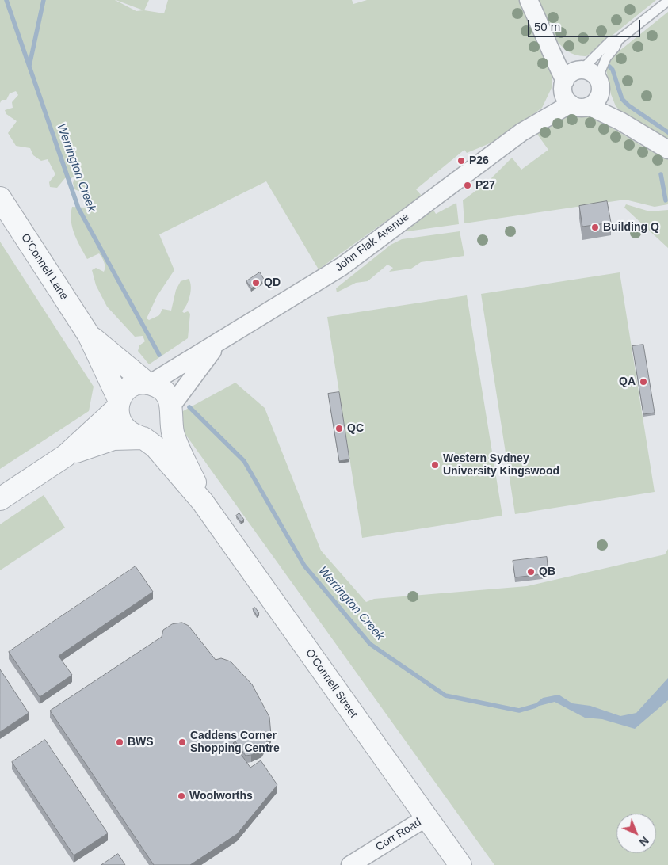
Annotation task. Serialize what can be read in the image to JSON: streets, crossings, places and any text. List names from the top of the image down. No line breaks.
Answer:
{"streets":{"street":["John Flak Avenue","O'Connell Lane","O'Connell Street","Corr Road"]},"crossings":[["John Flak Avenue","O'Connell Lane"],["John Flak Avenue","O'Connell Street"],["O'Connell Lane","O'Connell Street"],["O'Connell Street","Corr Road"]],"water":["Werrington Creek"],"places":["P26","P27","Building Q","QD","QA","QC","Western Sydney University Kingswood","QB","BWS","Caddens Corner Shopping Centre","Woolworths"],"scale_bar":"50 m","north":"bottom right"}
